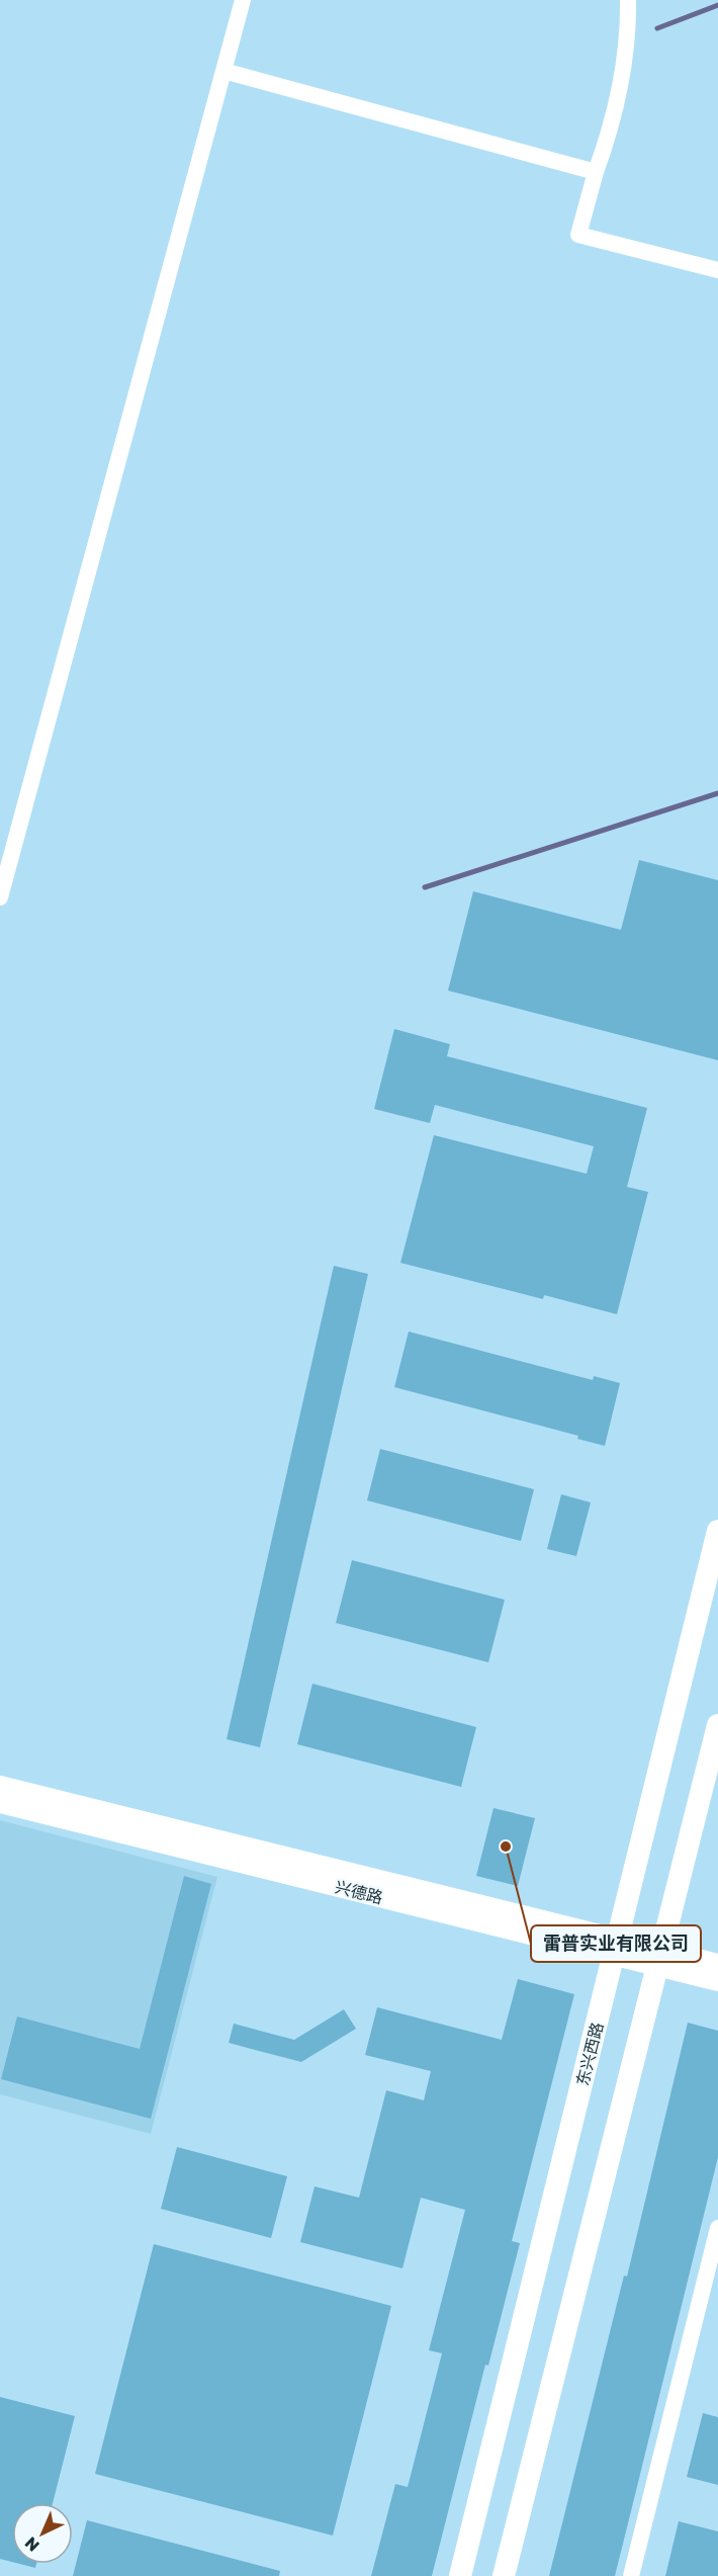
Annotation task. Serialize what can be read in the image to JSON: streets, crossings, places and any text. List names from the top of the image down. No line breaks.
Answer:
{"streets":{"main road":["东兴西路"],"street":["兴德路"]},"crossings":[["兴德路","东兴西路"]],"places":["雷普实业有限公司"],"north":"bottom left"}
